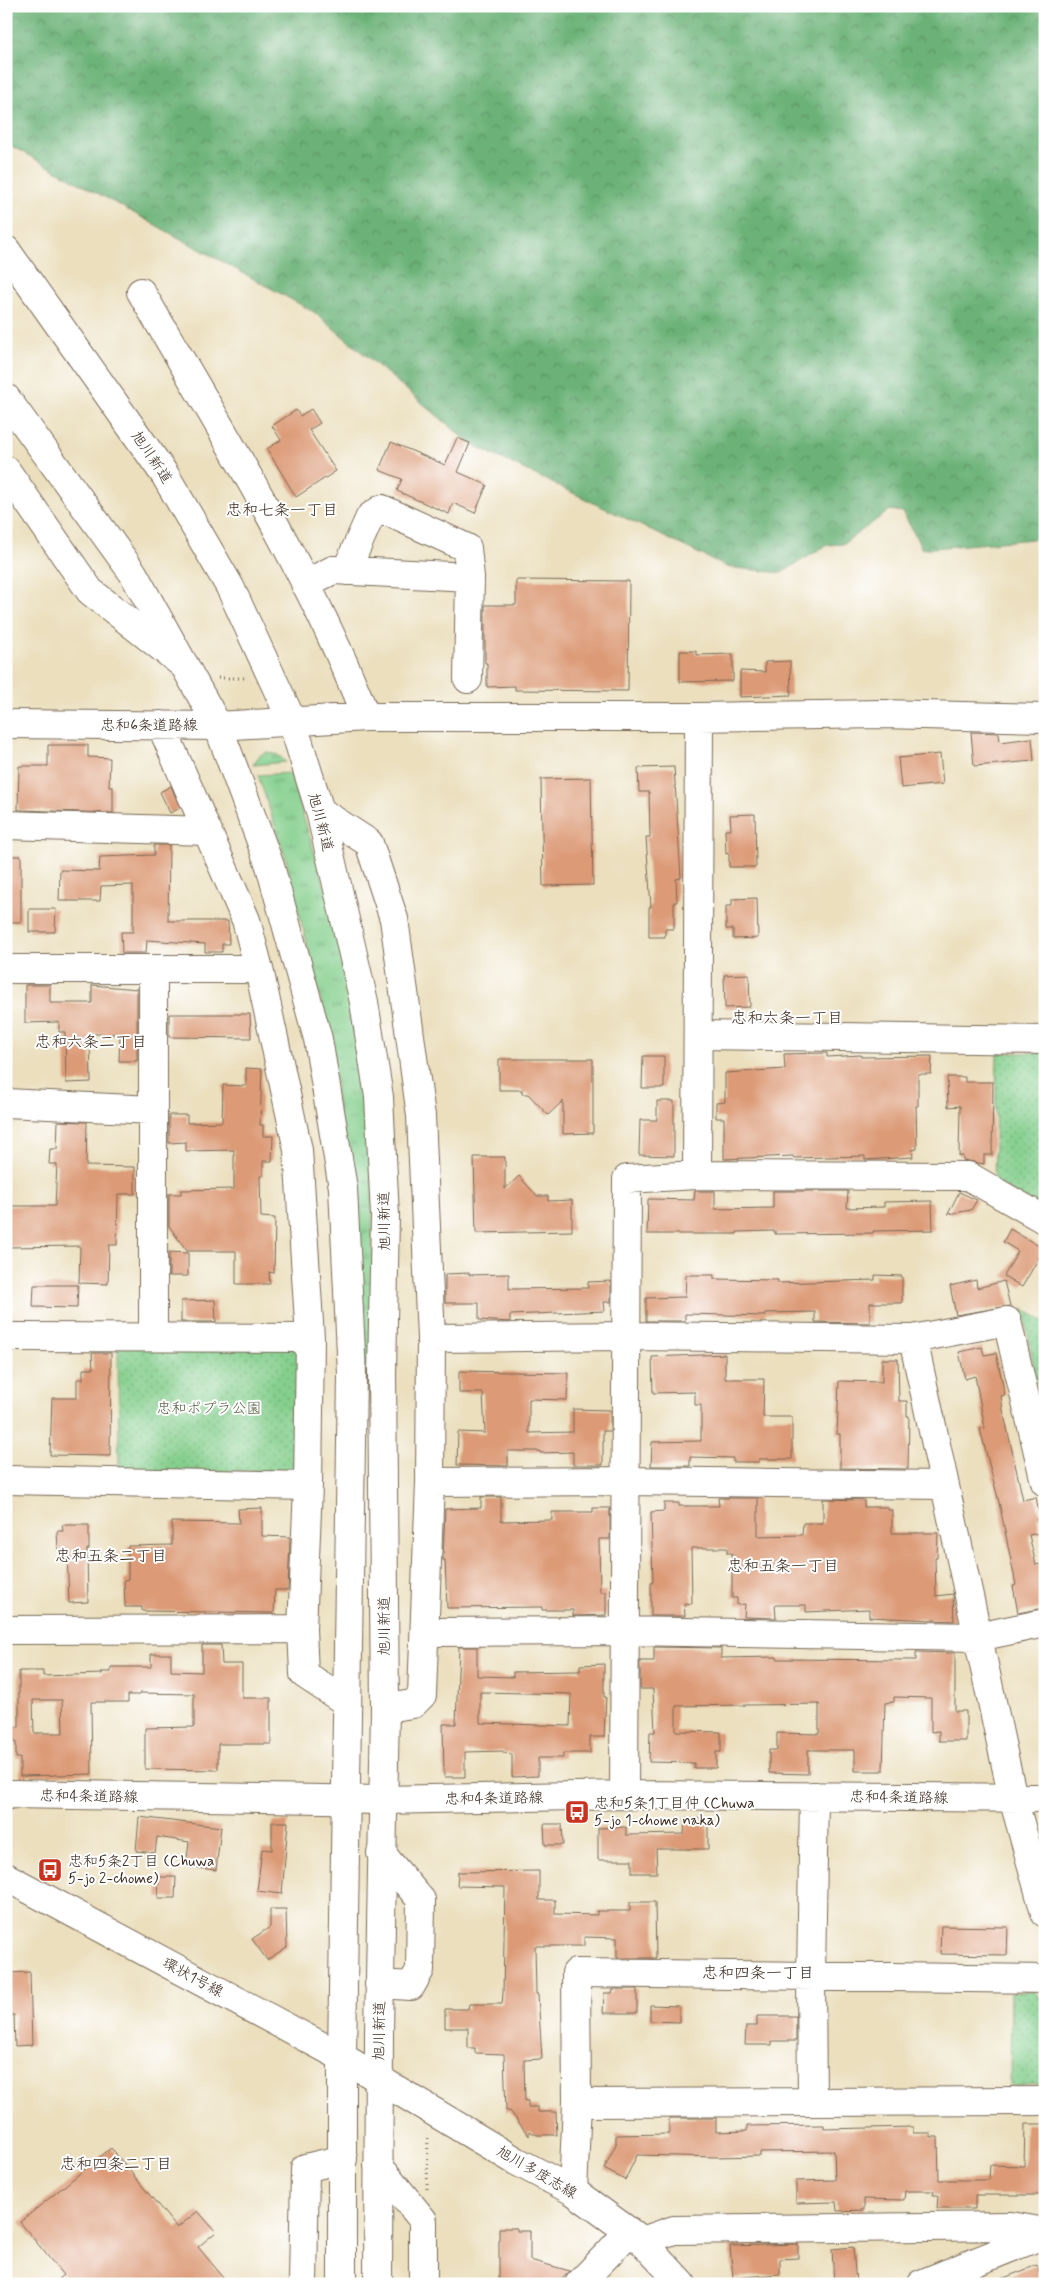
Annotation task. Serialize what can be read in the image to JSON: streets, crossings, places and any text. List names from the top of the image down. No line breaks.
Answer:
{"streets":{"main road":["旭川新道","忠和6条道路線","忠和4条道路線","環状1号線","旭川多度志線"]},"crossings":[["旭川新道","忠和6条道路線"],["旭川新道","忠和4条道路線"],["旭川新道","環状1号線"],["旭川新道","旭川多度志線"],["環状1号線","旭川多度志線"]],"districts":["忠和七条一丁目","忠和六条一丁目","忠和六条二丁目","忠和五条二丁目","忠和五条一丁目","忠和四条一丁目","忠和四条二丁目"],"parks":["忠和ポプラ公園"],"places":{"bus stop":["忠和5条1丁目仲 (Chuwa 5-jo 1-chome naka)","忠和5条2丁目 (Chuwa 5-jo 2-chome)"]}}
